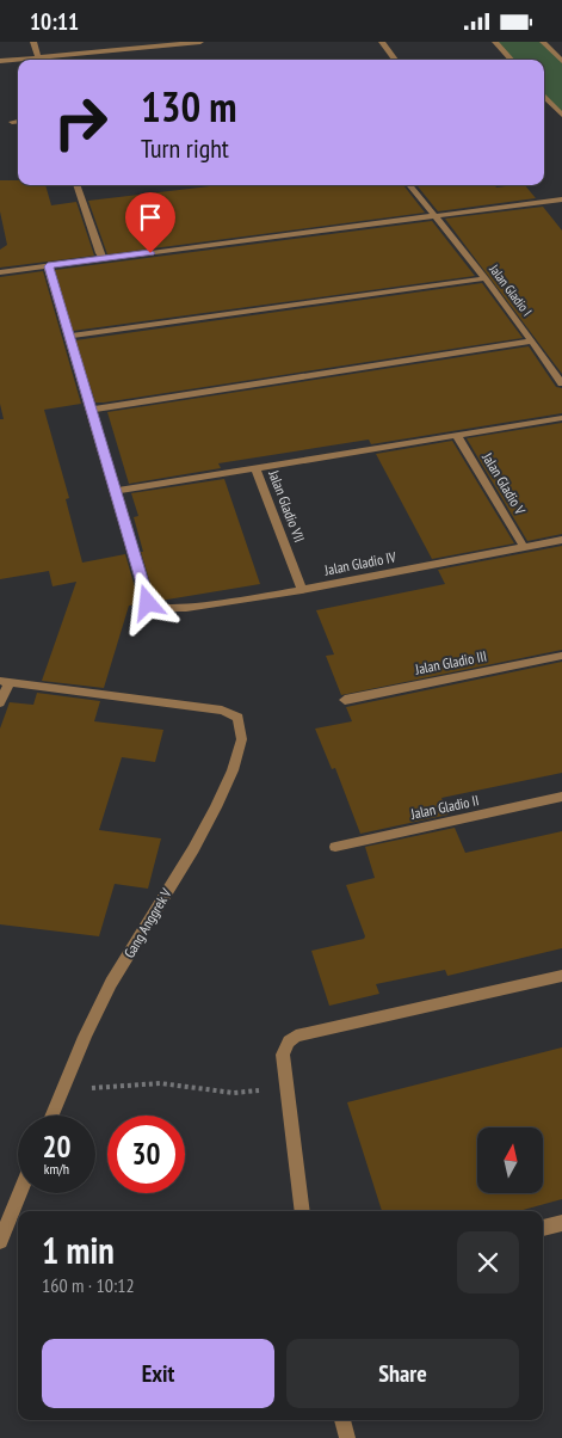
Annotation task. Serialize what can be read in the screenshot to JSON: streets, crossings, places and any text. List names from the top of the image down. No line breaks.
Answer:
{"streets":{"street":["Jalan Gladio I","Jalan Gladio V","Jalan Gladio VII","Jalan Gladio IV","Jalan Gladio III","Jalan Gladio II","Gang Anggrek V"]},"crossings":[["Jalan Gladio V","Jalan Gladio IV"],["Jalan Gladio VII","Jalan Gladio IV"]],"north":"top","page":{"status":"10:11","turn":["130 m","Turn right"],"speed":"20 km/h","limit":"30","heading":["1 min","160 m · 10:12"],"buttons":["Exit","Share"]}}
